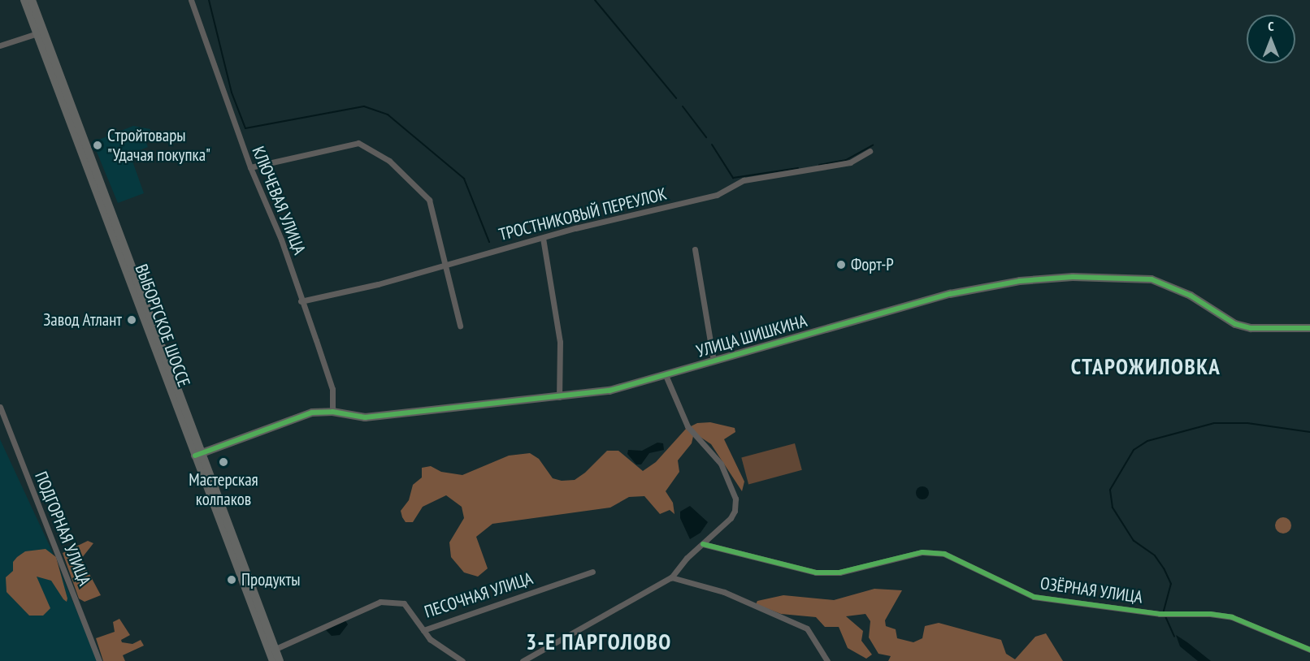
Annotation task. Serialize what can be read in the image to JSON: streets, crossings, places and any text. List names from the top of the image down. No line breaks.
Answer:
{"streets":{"main road":["ВЫБОРГСКОЕ ШОССЕ"],"street":["КЛЮЧЕВАЯ УЛИЦА","ТРОСТНИКОВЫЙ ПЕРЕУЛОК","УЛИЦА ШИШКИНА","ПОДГОРНАЯ УЛИЦА","ОЗЁРНАЯ УЛИЦА","ПЕСОЧНАЯ УЛИЦА"]},"crossings":[["КЛЮЧЕВАЯ УЛИЦА","ТРОСТНИКОВЫЙ ПЕРЕУЛОК"],["КЛЮЧЕВАЯ УЛИЦА","УЛИЦА ШИШКИНА"],["ВЫБОРГСКОЕ ШОССЕ","УЛИЦА ШИШКИНА"],["ВЫБОРГСКОЕ ШОССЕ","ПЕСОЧНАЯ УЛИЦА"]],"districts":["СТАРОЖИЛОВКА","3-Е ПАРГОЛОВО"],"places":["Cтройтовары \"Удачая покупка\"","Форт-Р","Завод Атлант","Мастерская колпаков","Продукты"],"north":"top"}
